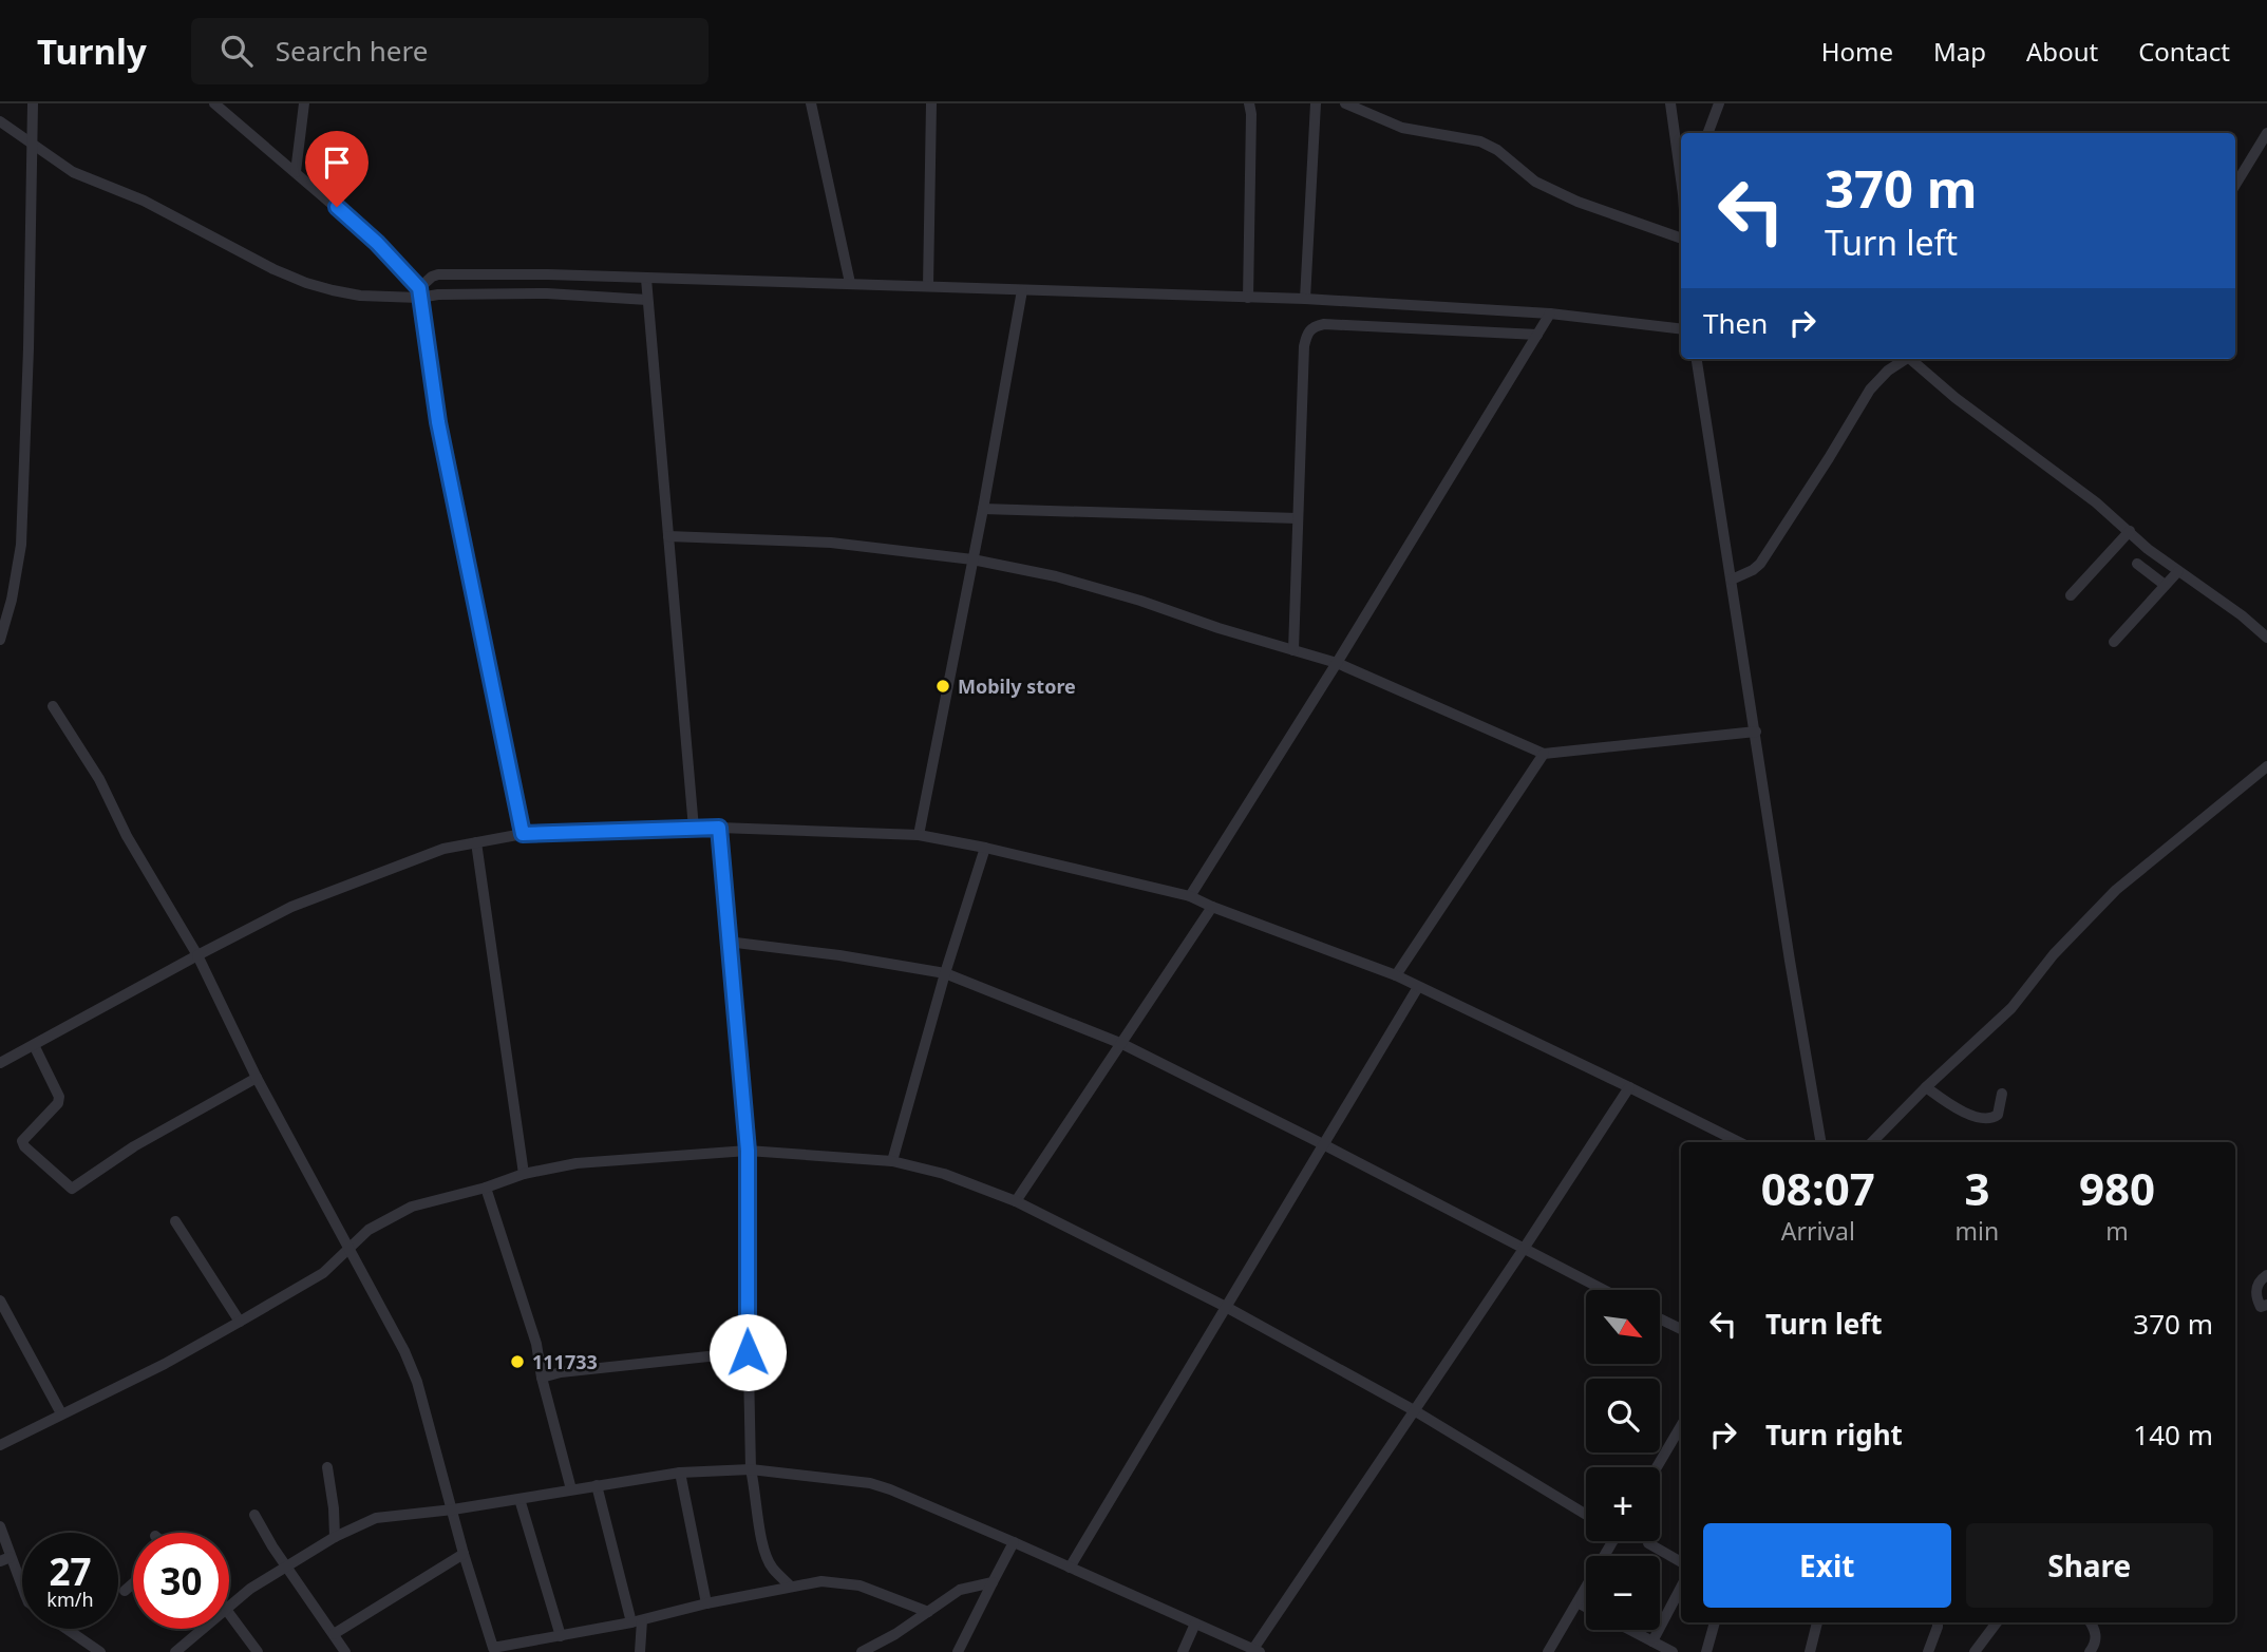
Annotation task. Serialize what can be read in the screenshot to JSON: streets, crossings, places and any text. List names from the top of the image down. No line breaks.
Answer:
{"places":["Mobily store","111733"],"north":"bottom right","page":{"header":"Turnly","search":"Search here","nav":["Home","Map","About","Contact"],"turn":["370 m","Turn left"],"then":"Then","eta":["08:07","Arrival","3","min","980","m"],"list":[{"name":"Turn left","value":"370 m"},{"name":"Turn right","value":"140 m"}],"map_buttons":["+","−"],"buttons":["Exit","Share"],"speed":"27 km/h","limit":"30"}}
